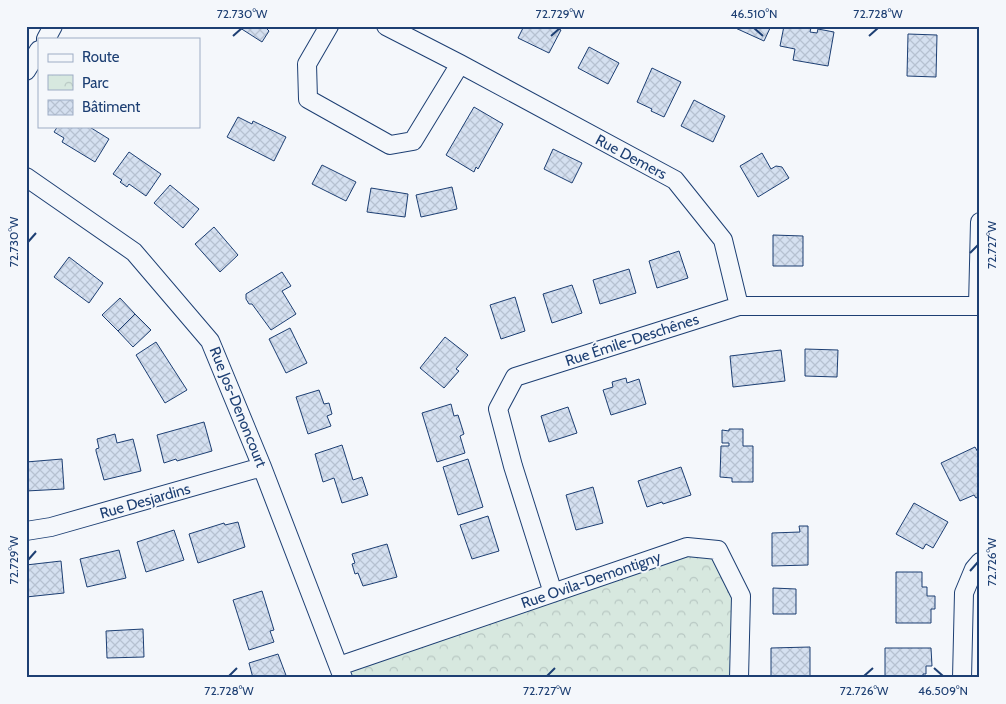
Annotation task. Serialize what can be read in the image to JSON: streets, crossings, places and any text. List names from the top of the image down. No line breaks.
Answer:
{"streets":{"street":["Rue Demers","Rue Émile-Deschênes","Rue Jos-Denoncourt","Rue Desjardins","Rue Ovila-Demontigny"]},"crossings":[["Rue Demers","Rue Émile-Deschênes"],["Rue Émile-Deschênes","Rue Ovila-Demontigny"],["Rue Jos-Denoncourt","Rue Desjardins"],["Rue Jos-Denoncourt","Rue Ovila-Demontigny"]],"legend":["Route","Parc","Bâtiment"],"coordinates":["72.730°W","72.729°W","46.510°N","72.728°W","72.727°W","72.726°W","46.509°N"]}
